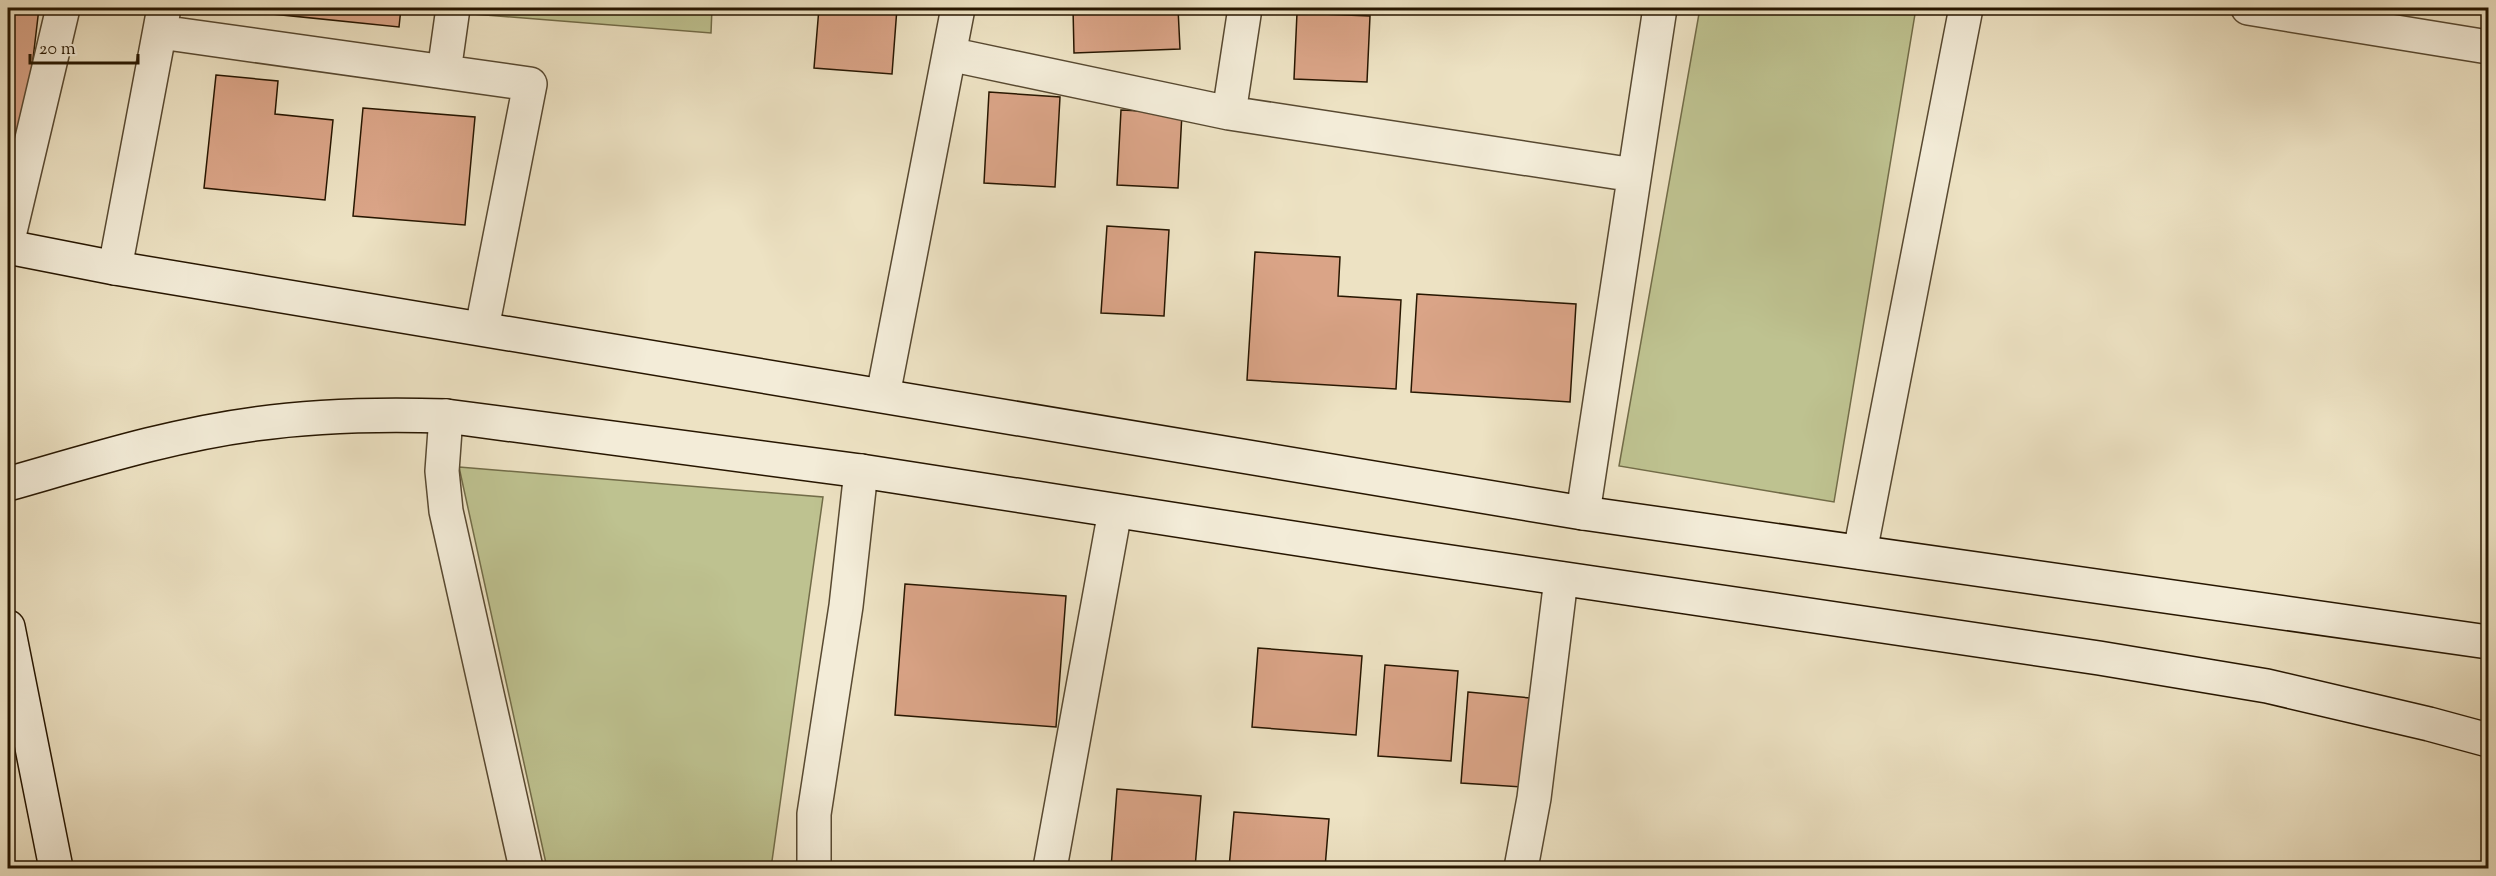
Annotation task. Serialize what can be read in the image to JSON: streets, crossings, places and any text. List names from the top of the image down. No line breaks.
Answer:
{"scale_bar":"20 m"}
